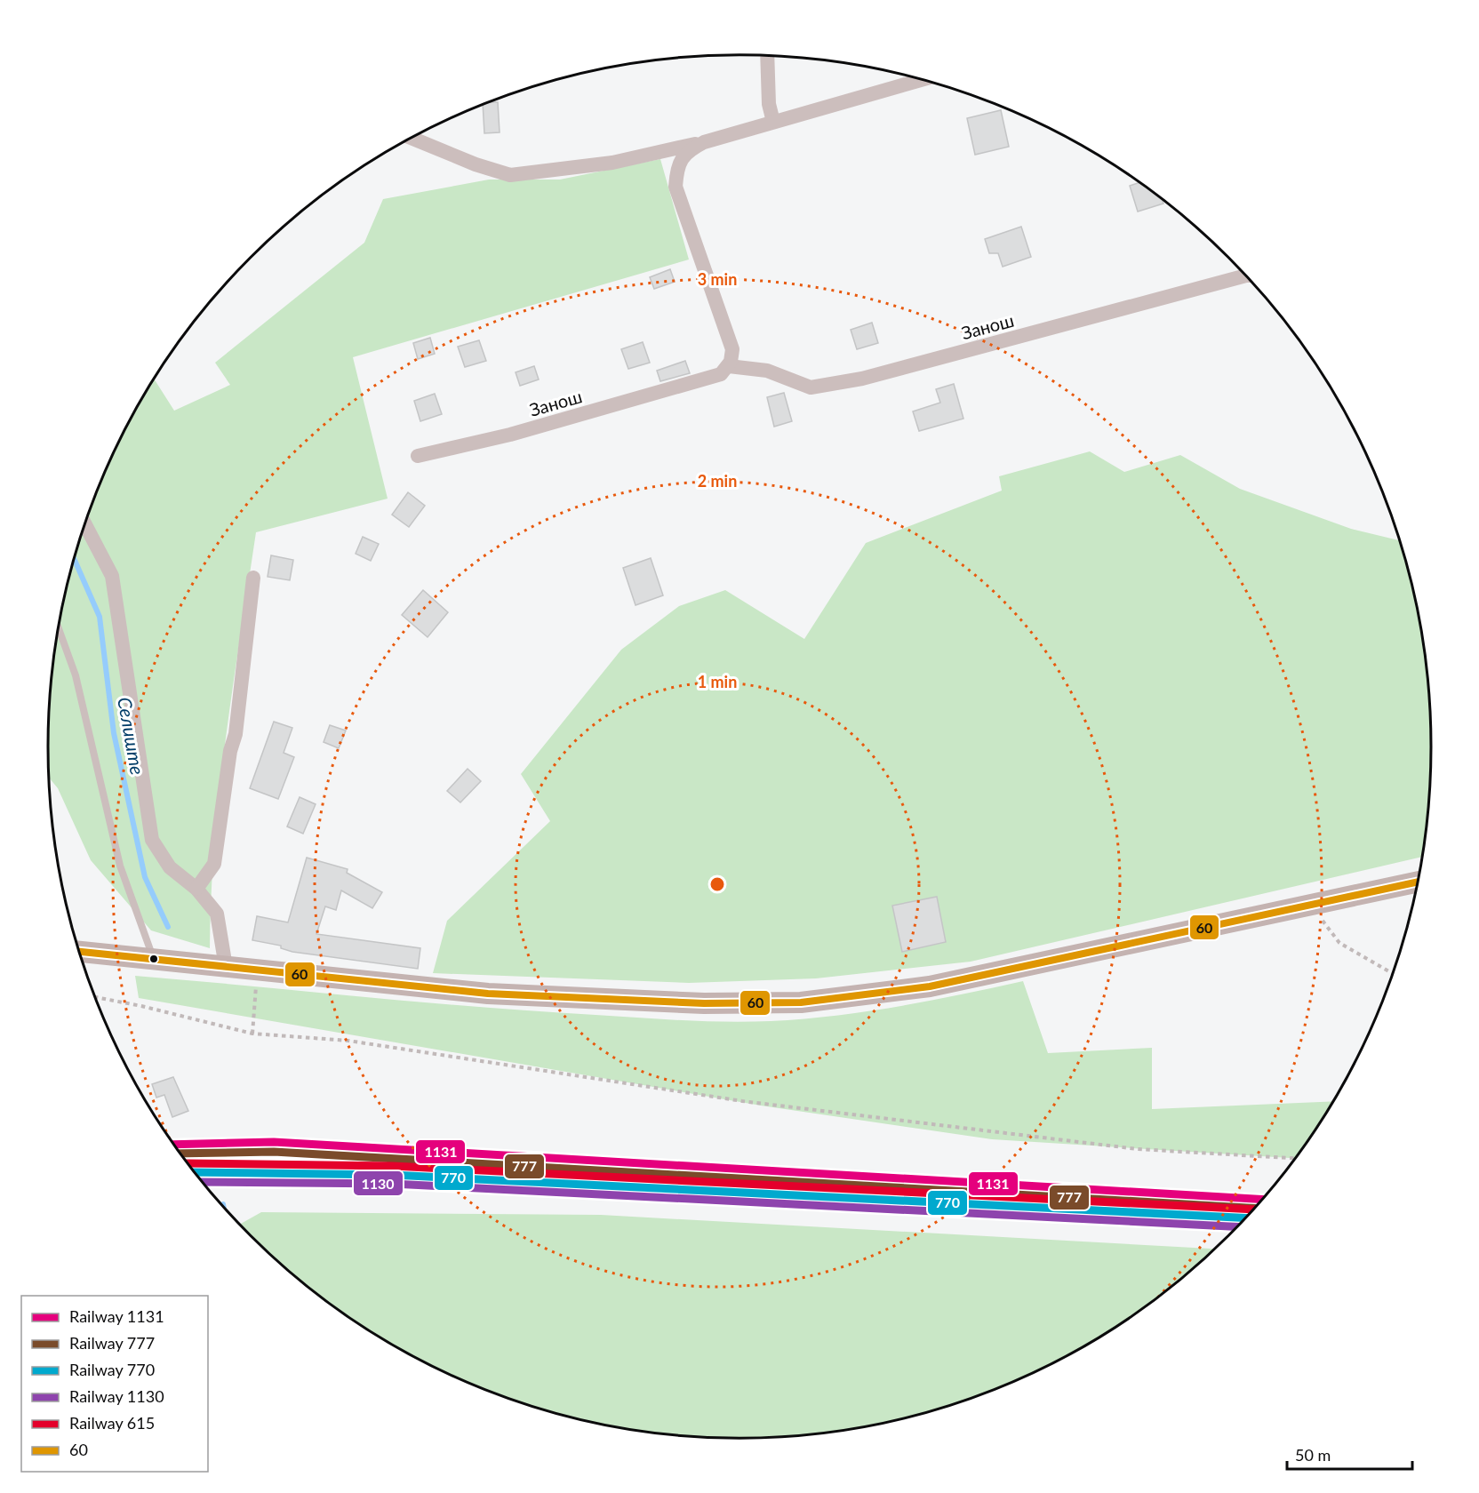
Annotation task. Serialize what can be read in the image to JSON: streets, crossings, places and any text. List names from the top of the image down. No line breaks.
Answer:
{"streets":{"street":["Занош"]},"water":["Селиште"],"lines":["transit line 60","rail line 1131","rail line 777","rail line 615","rail line 770","rail line 1130"],"legend":["Railway 1131","Railway 777","Railway 770","Railway 1130","Railway 615","60"],"scale_bar":"50 m","rings":["3 min","2 min","1 min"]}
